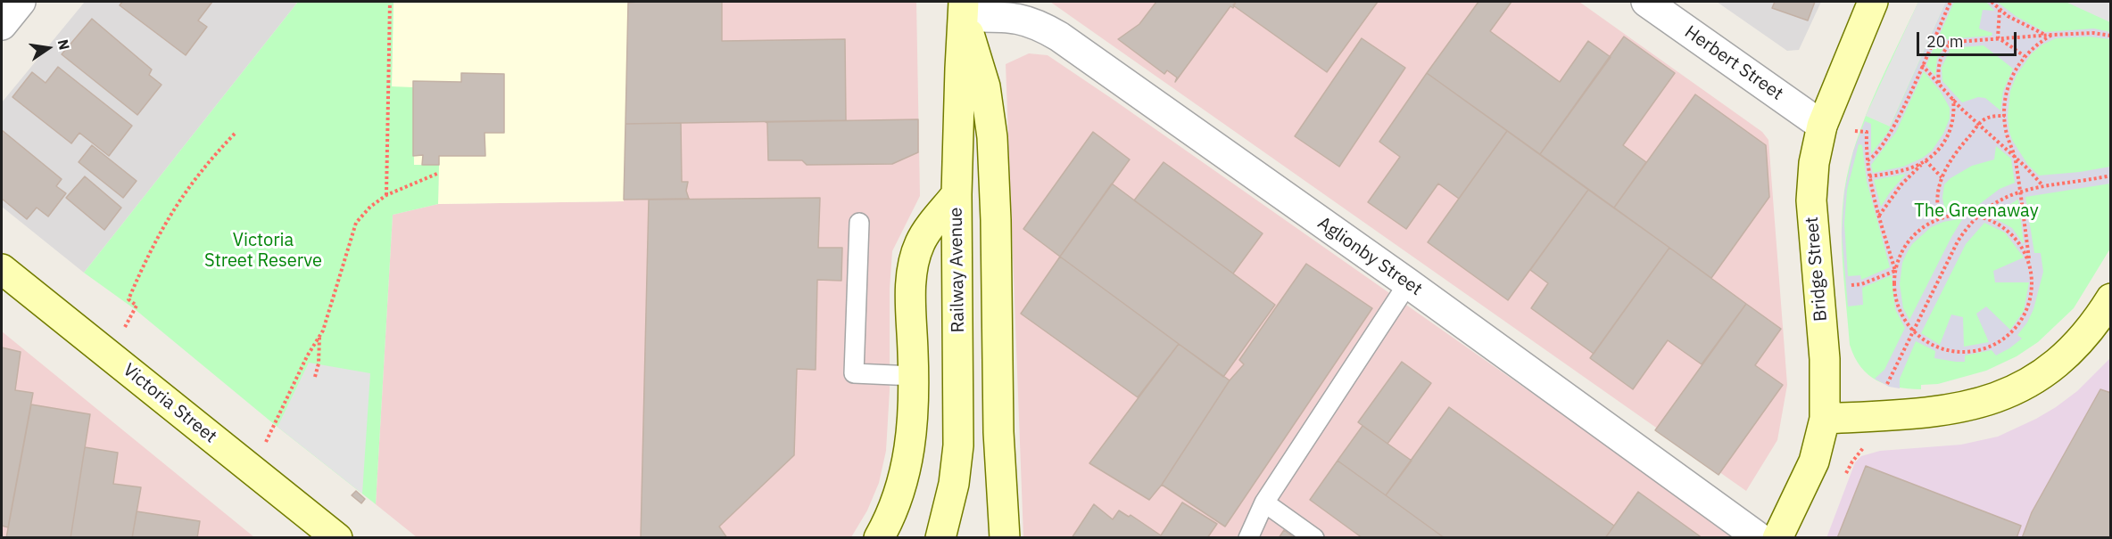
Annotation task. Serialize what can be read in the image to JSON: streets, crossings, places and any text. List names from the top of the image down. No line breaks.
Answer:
{"streets":{"main road":["Bridge Street","Railway Avenue","Victoria Street"],"street":["Herbert Street","Aglionby Street"]},"crossings":[["Herbert Street","Bridge Street"],["Aglionby Street","Railway Avenue"]],"parks":["The Greenaway","Victoria Street Reserve"],"scale_bar":"20 m","north":"right"}
